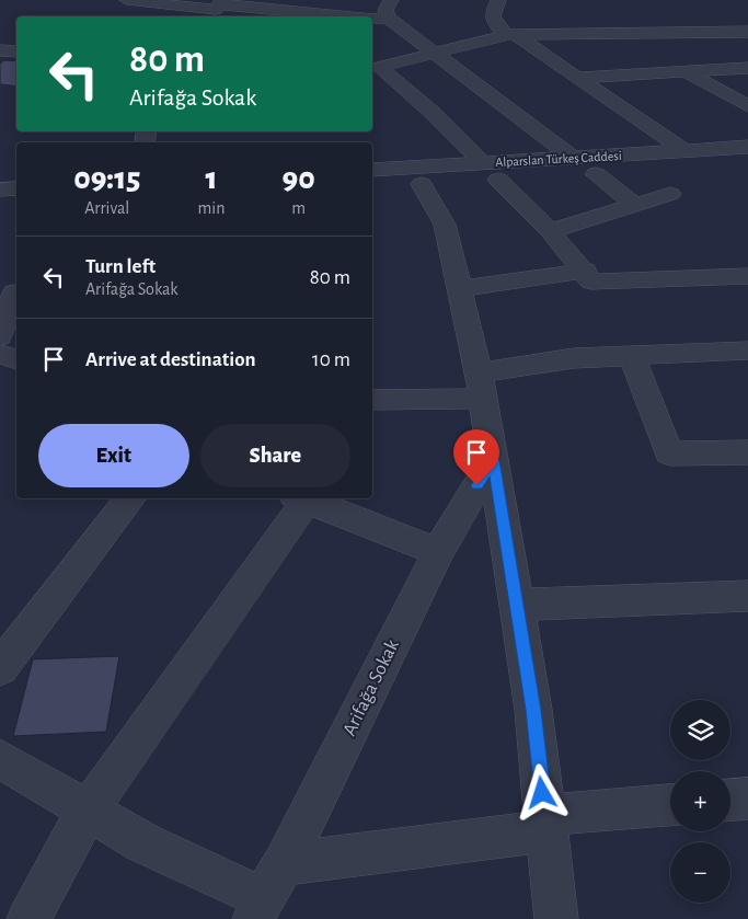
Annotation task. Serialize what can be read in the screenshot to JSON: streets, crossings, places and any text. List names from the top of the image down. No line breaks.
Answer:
{"streets":{"street":["Alparslan Türkeş Caddesi","Arifağa Sokak"]},"page":{"turn":["80 m","Arifağa Sokak"],"eta":["09:15","Arrival","1","min","90","m"],"list":[{"name":"Turn left","note":"Arifağa Sokak","value":"80 m"},{"name":"Arrive at destination","value":"10 m"}],"buttons":["Exit","Share"],"map_buttons":["+","−"]}}
